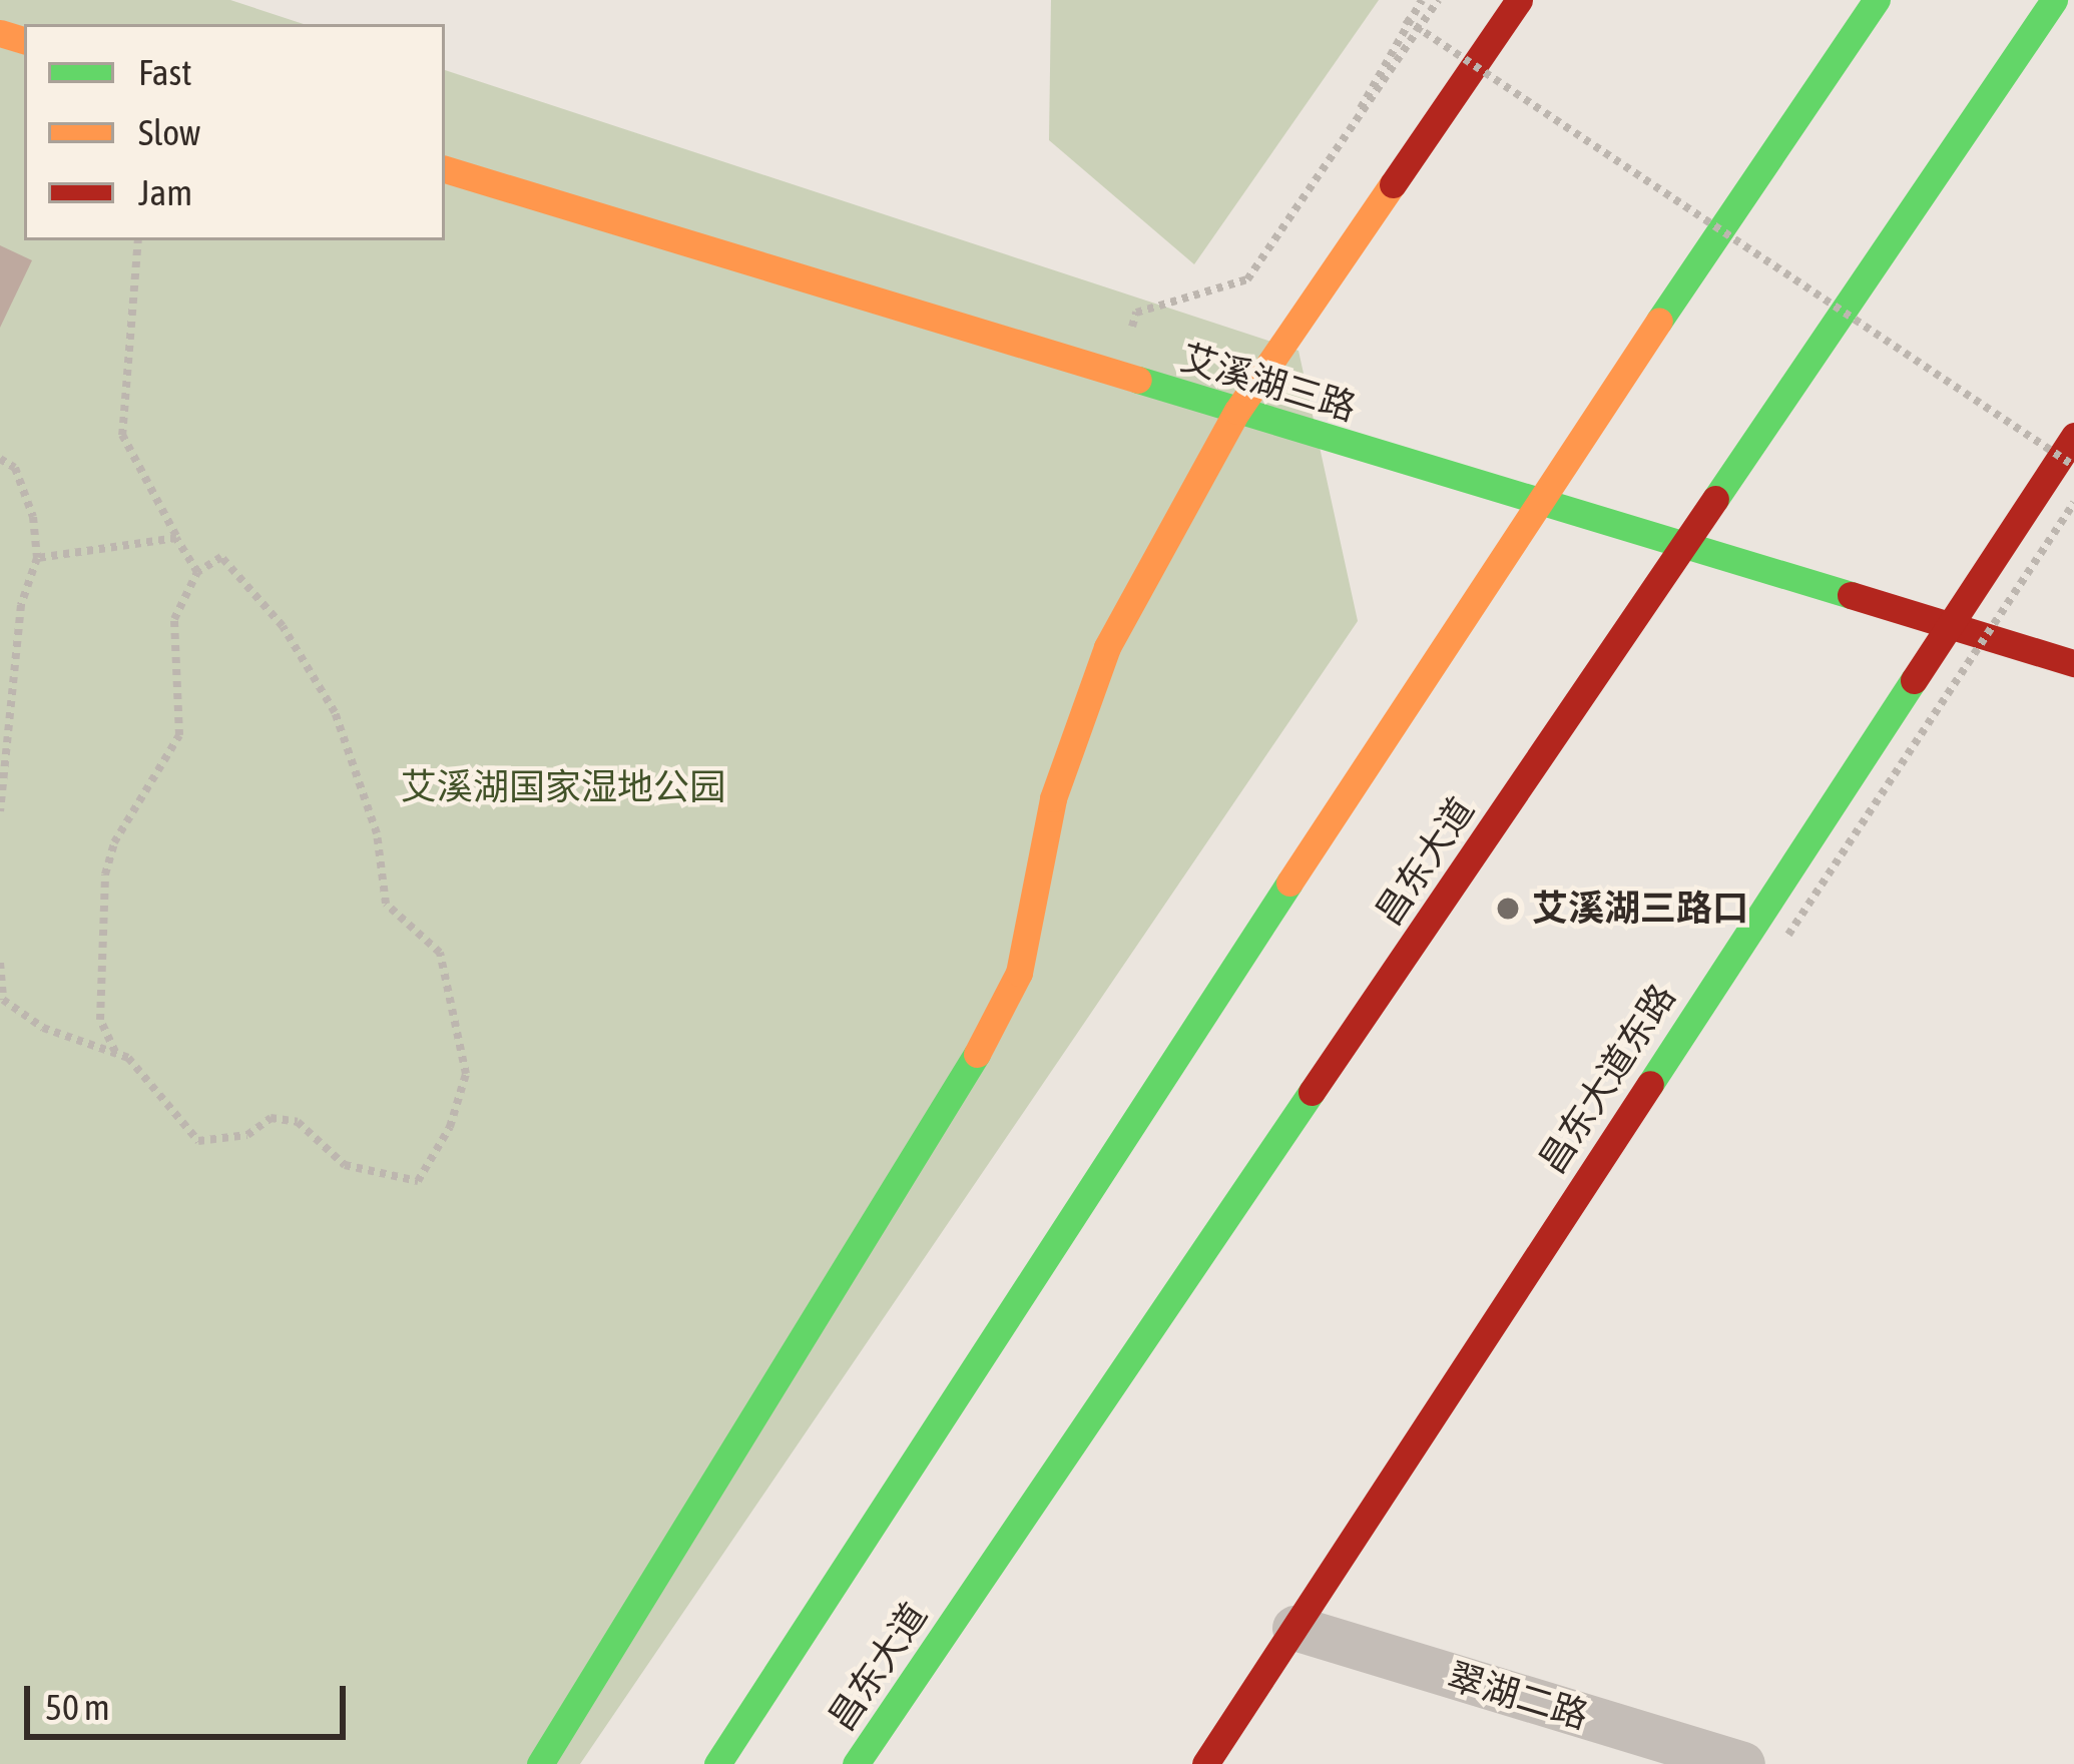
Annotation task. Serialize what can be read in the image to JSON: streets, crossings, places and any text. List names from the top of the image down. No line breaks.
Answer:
{"streets":{"main road":["艾溪湖三路","昌东大道","昌东大道东路"],"street":["翠湖二路"]},"crossings":[["艾溪湖三路","昌东大道"],["艾溪湖三路","昌东大道东路"],["昌东大道东路","翠湖二路"]],"parks":["艾溪湖国家湿地公园"],"places":["艾溪湖三路口"],"legend":["Fast","Slow","Jam"],"scale_bar":"50 m"}
